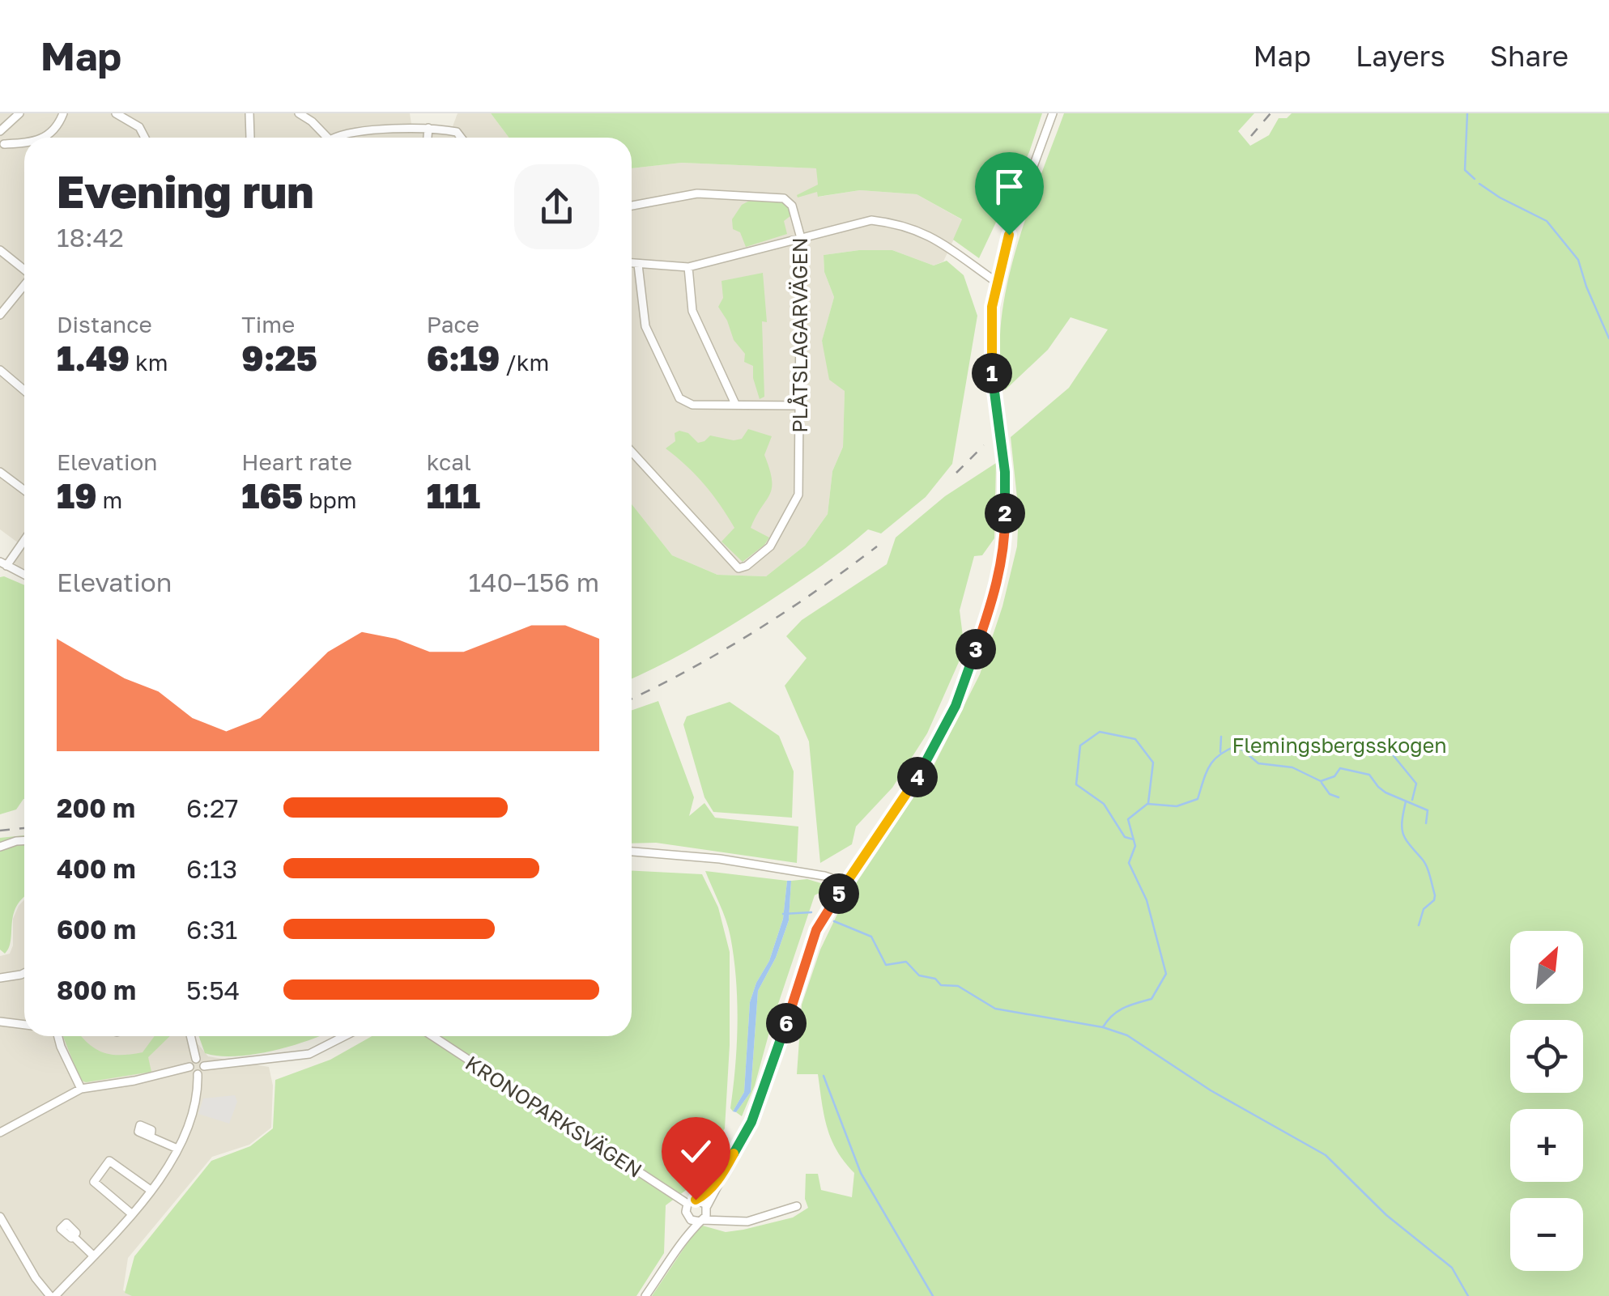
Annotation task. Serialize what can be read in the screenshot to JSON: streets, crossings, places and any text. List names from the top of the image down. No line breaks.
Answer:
{"streets":{"street":["PLÅTSLAGARVÄGEN","KRONOPARKSVÄGEN"]},"parks":["Flemingsbergsskogen"],"north":"top right","page":{"header":"Map","nav":["Map","Layers","Share"],"heading":["Evening run","18:42"],"stats":[["Distance","1.49 km"],["Time","9:25"],["Pace","6:19 /km"],["Elevation","19 m"],["Heart rate","165 bpm"],["kcal","111"]],"pins":["1","2","3","4","5","6"],"chart":["Elevation","140–156 m"],"list":[{"name":"200 m","note":"6:27"},{"name":"400 m","note":"6:13"},{"name":"600 m","note":"6:31"},{"name":"800 m","note":"5:54"}],"map_buttons":["+","−"]}}
